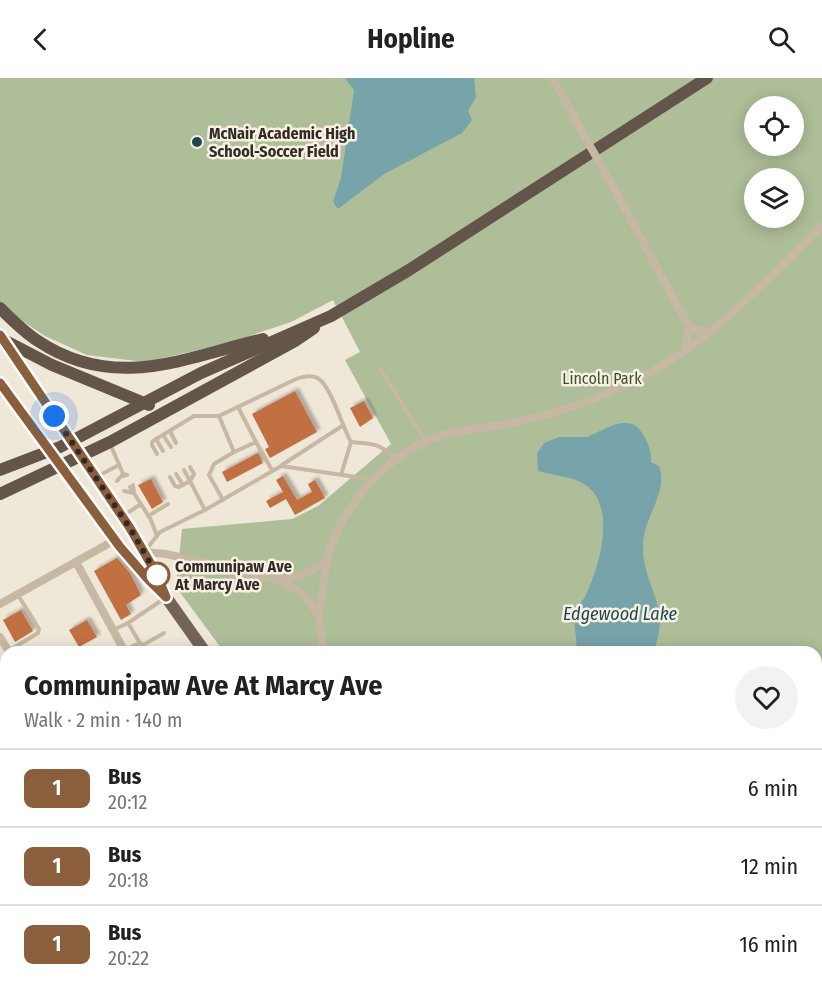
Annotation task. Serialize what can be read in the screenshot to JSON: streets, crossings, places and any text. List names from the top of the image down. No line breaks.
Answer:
{"water":["Edgewood Lake"],"parks":["Lincoln Park"],"places":["McNair Academic High School-Soccer Field","Communipaw Ave At Marcy Ave"],"lines":["bus line 1"],"page":{"header":"Hopline","heading":["Communipaw Ave At Marcy Ave","Walk · 2 min · 140 m"],"list":[{"mark":"1","name":"Bus","note":"20:12","value":"6 min"},{"mark":"1","name":"Bus","note":"20:18","value":"12 min"},{"mark":"1","name":"Bus","note":"20:22","value":"16 min"}]}}
